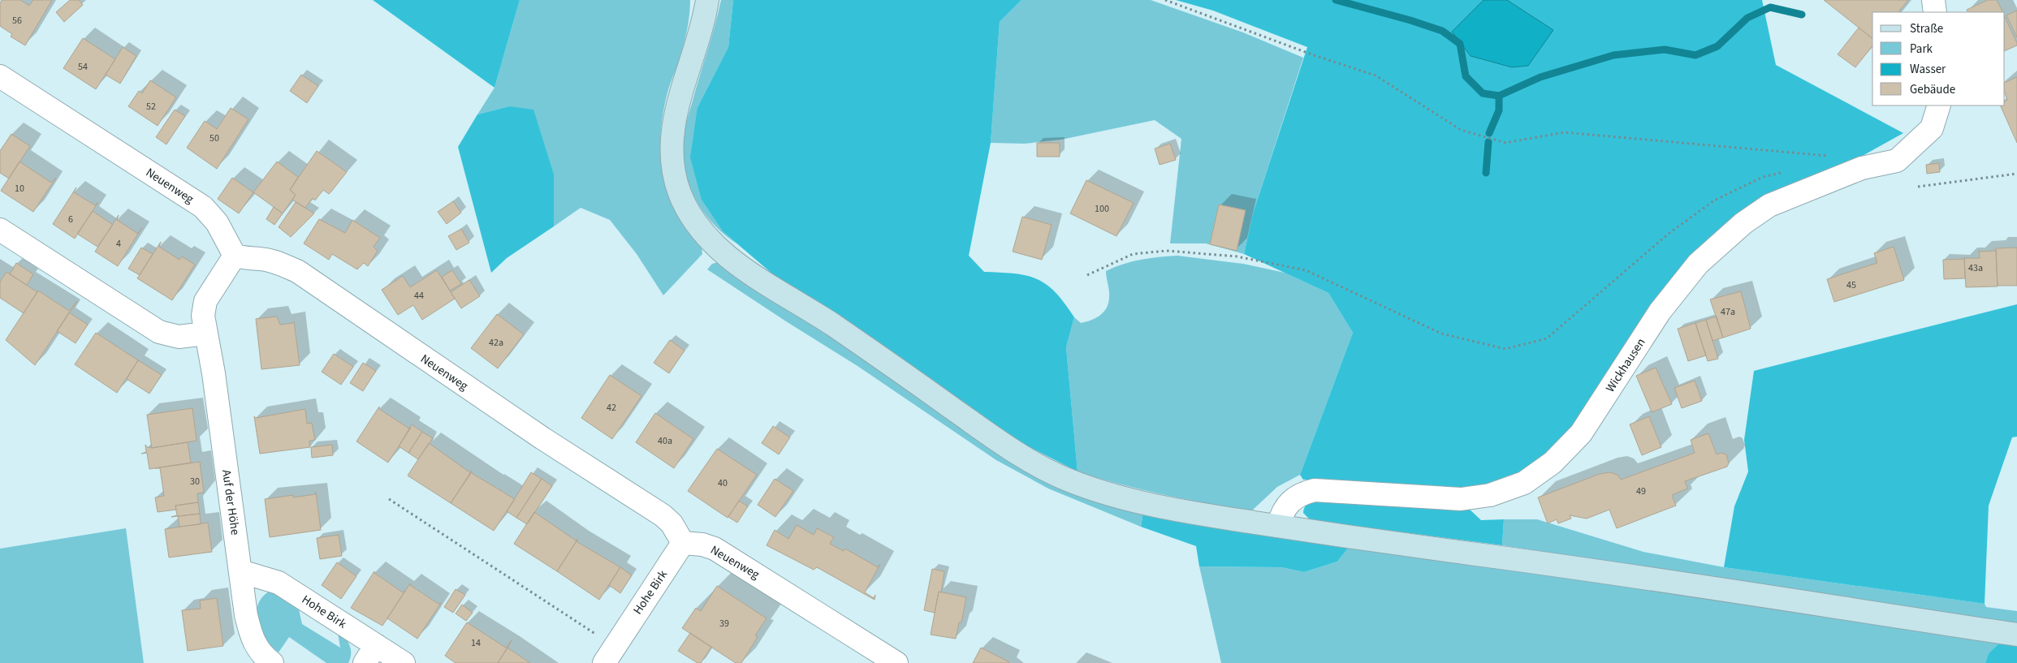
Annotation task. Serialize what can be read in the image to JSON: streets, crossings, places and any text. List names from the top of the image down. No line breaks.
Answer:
{"streets":{"street":["Neuenweg","Wickhausen","Auf der Höhe","Hohe Birk"]},"crossings":[["Neuenweg","Auf der Höhe"],["Neuenweg","Hohe Birk"],["Auf der Höhe","Hohe Birk"]],"house_numbers":["56","54","52","50","10","100","6","4","43a","45","44","47a","42a","42","40a","30","40","49","39","14"],"legend":["Straße","Park","Wasser","Gebäude"]}
